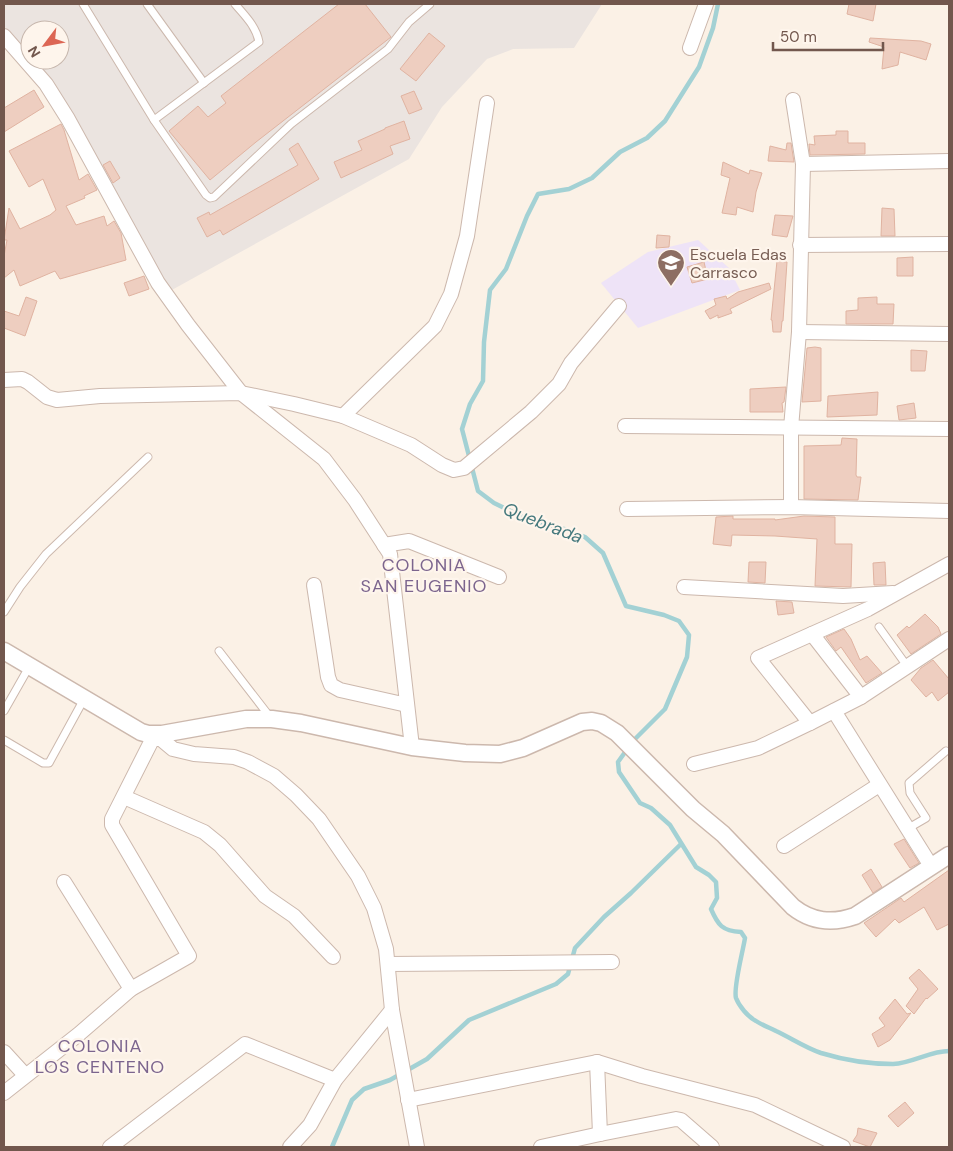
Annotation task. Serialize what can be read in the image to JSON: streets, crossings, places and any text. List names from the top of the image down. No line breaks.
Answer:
{"districts":["COLONIA SAN EUGENIO","COLONIA LOS CENTENO"],"water":["Quebrada"],"places":{"school or university":["Escuela Edas Carrasco"]},"scale_bar":"50 m","north":"bottom left"}
